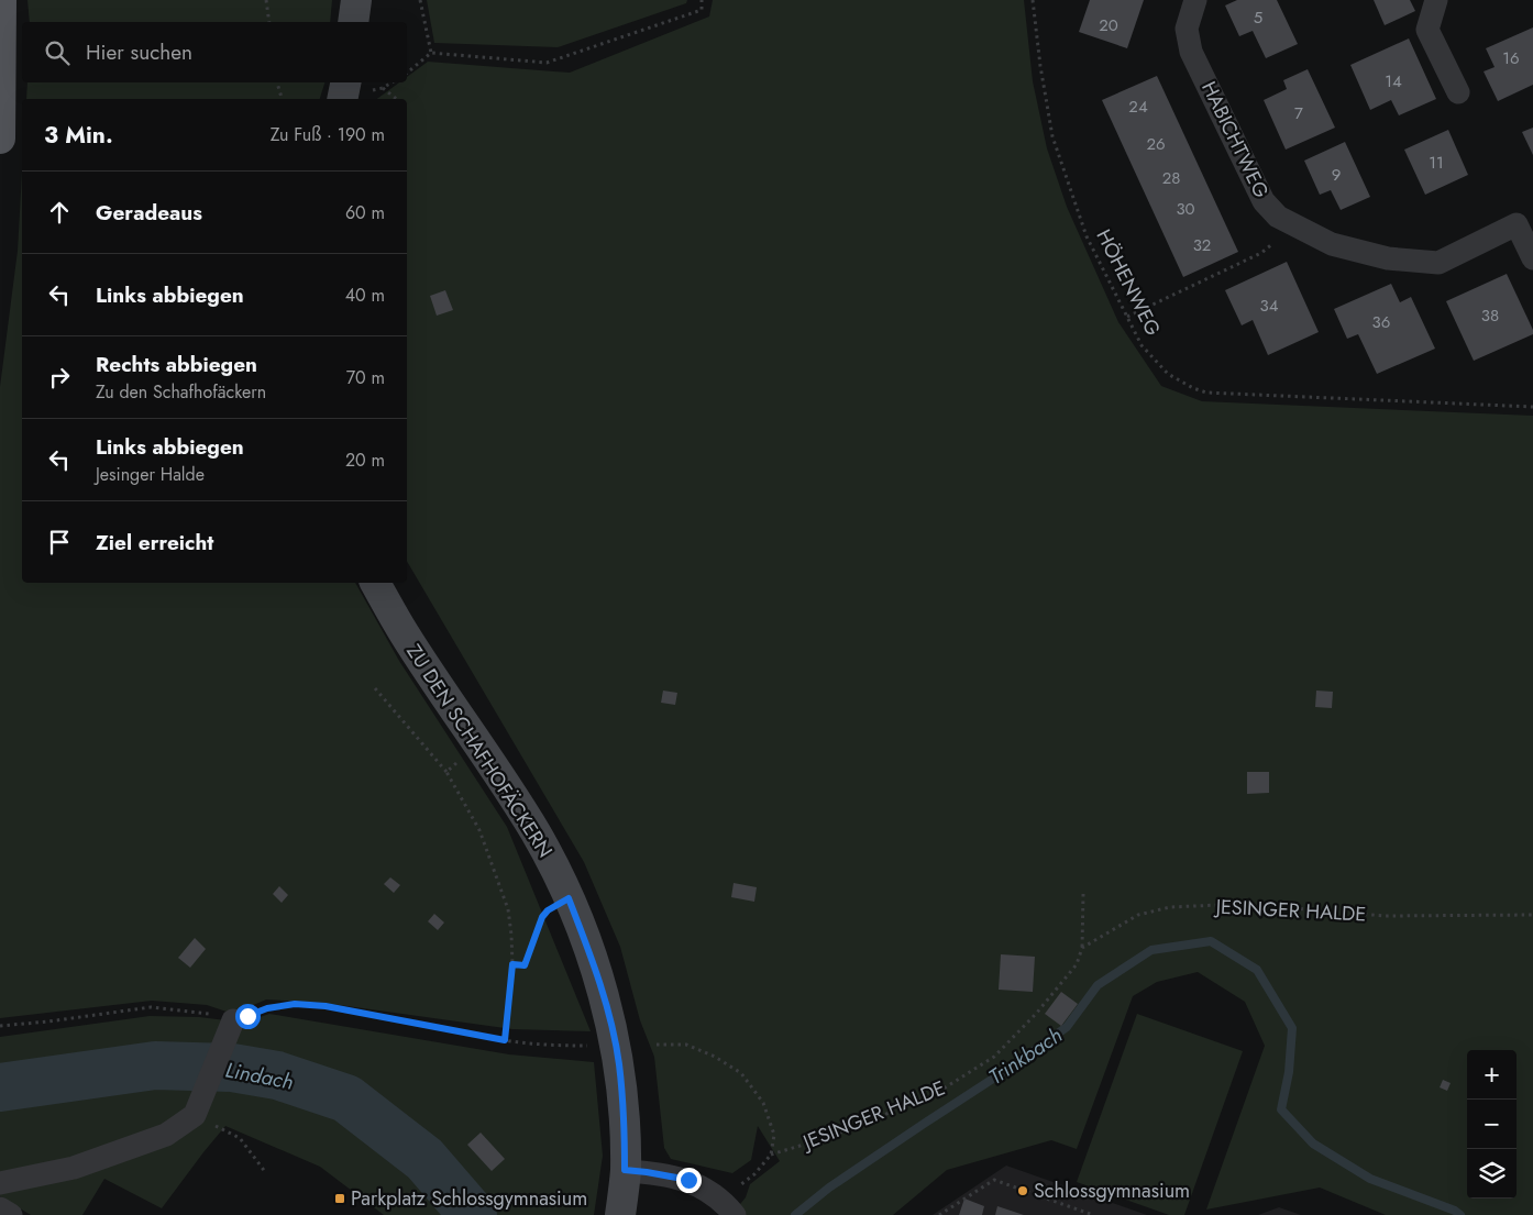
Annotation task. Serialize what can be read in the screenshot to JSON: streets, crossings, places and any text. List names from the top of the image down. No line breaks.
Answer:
{"streets":{"street":["HABICHTWEG","ZU DEN SCHAFHOFÄCKERN"],"path":["HÖHENWEG","JESINGER HALDE"]},"water":["Trinkbach","Lindach"],"places":{"other":["Schlossgymnasium"],"transit":["Parkplatz Schlossgymnasium"]},"house_numbers":["5","20","16","14","24","7","26","11","9","28","30","32","34","38","36"],"page":{"search":"Hier suchen","heading":["3 Min.","Zu Fuß · 190 m"],"list":[["Geradeaus","60 m"],["Links abbiegen","40 m"],["Rechts abbiegen","Zu den Schafhofäckern","70 m"],["Links abbiegen","Jesinger Halde","20 m"],"Ziel erreicht"],"map_buttons":["+","−"]}}
